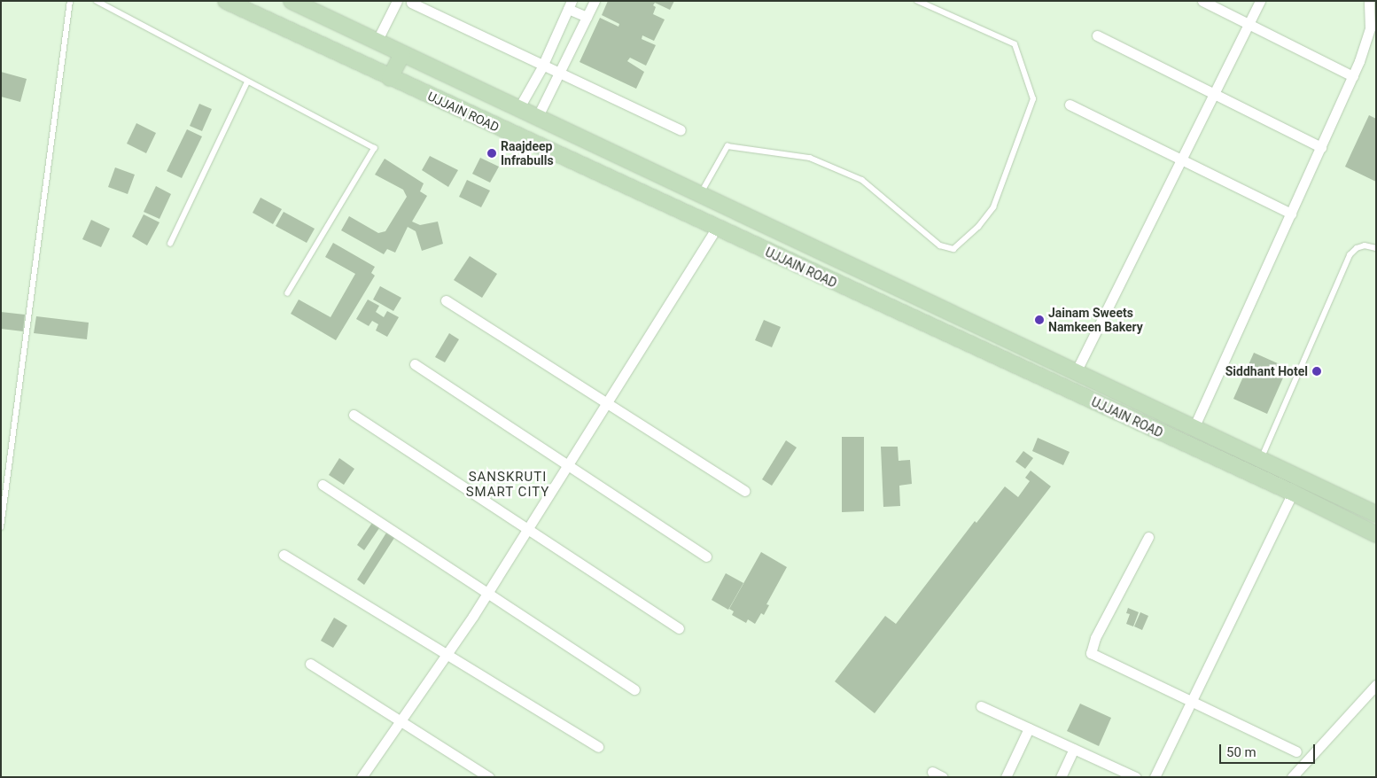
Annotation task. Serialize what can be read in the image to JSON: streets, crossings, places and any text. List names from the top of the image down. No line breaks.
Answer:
{"streets":{"main road":["UJJAIN ROAD"]},"districts":["SANSKRUTI SMART CITY"],"places":["Raajdeep Infrabulls","Jainam Sweets Namkeen Bakery","Siddhant Hotel"],"scale_bar":"50 m"}
